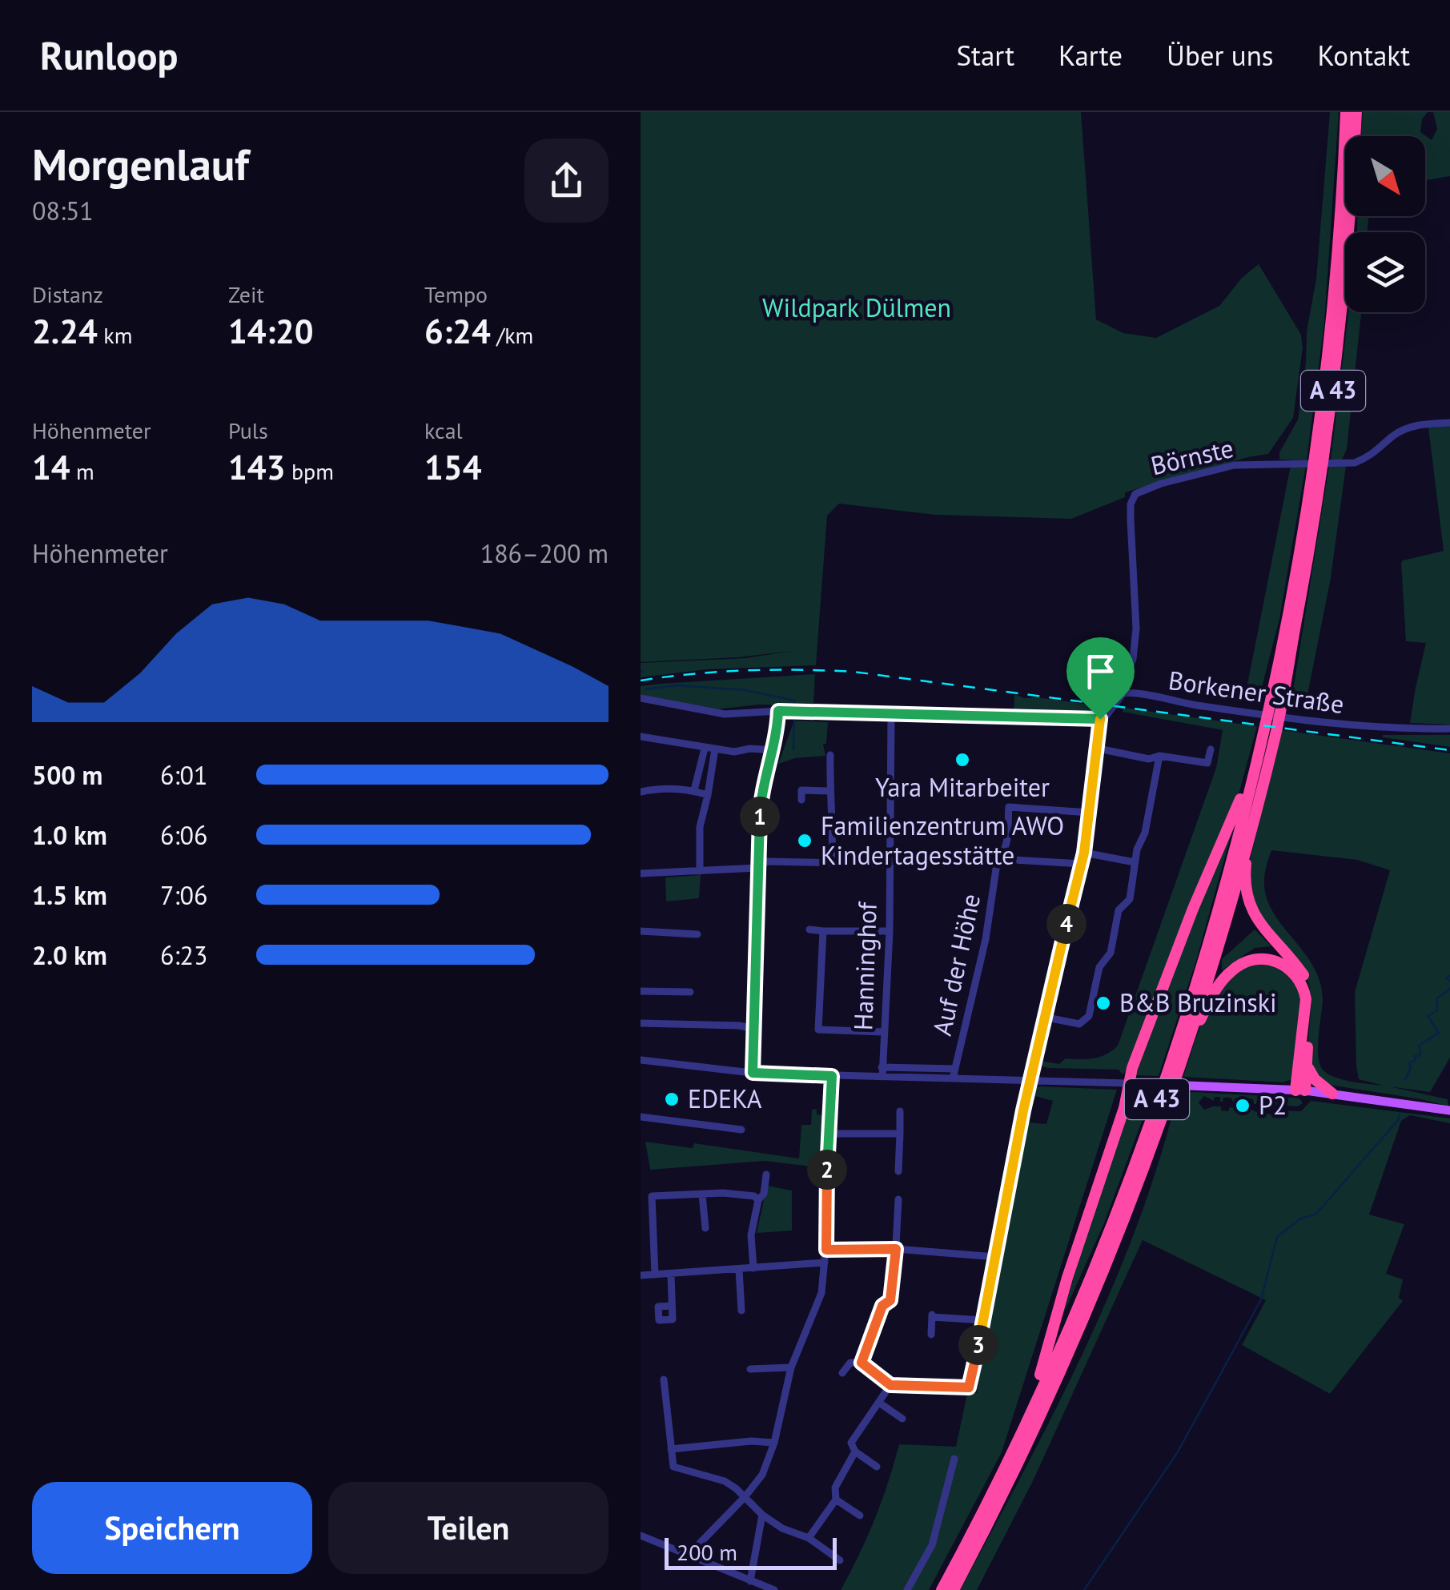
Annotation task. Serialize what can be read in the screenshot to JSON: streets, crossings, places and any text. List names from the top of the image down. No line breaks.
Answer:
{"streets":{"highway":["A 43"],"street":["Börnste","Borkener Straße","Auf der Höhe","Hanninghof"]},"crossings":[["Börnste","Borkener Straße"]],"parks":["Wildpark Dülmen"],"places":["Yara Mitarbeiter","Familienzentrum AWO Kindertagesstätte","B&B Bruzinski","EDEKA","P2"],"scale_bar":"200 m","north":"bottom right","page":{"header":"Runloop","nav":["Start","Karte","Über uns","Kontakt"],"heading":["Morgenlauf","08:51"],"stats":[["Distanz","2.24 km"],["Zeit","14:20"],["Tempo","6:24 /km"],["Höhenmeter","14 m"],["Puls","143 bpm"],["kcal","154"]],"chart":["Höhenmeter","186–200 m"],"list":[{"name":"500 m","note":"6:01"},{"name":"1.0 km","note":"6:06"},{"name":"1.5 km","note":"7:06"},{"name":"2.0 km","note":"6:23"}],"pins":["1","4","2","3"],"buttons":["Speichern","Teilen"],"scale":"200 m"}}
